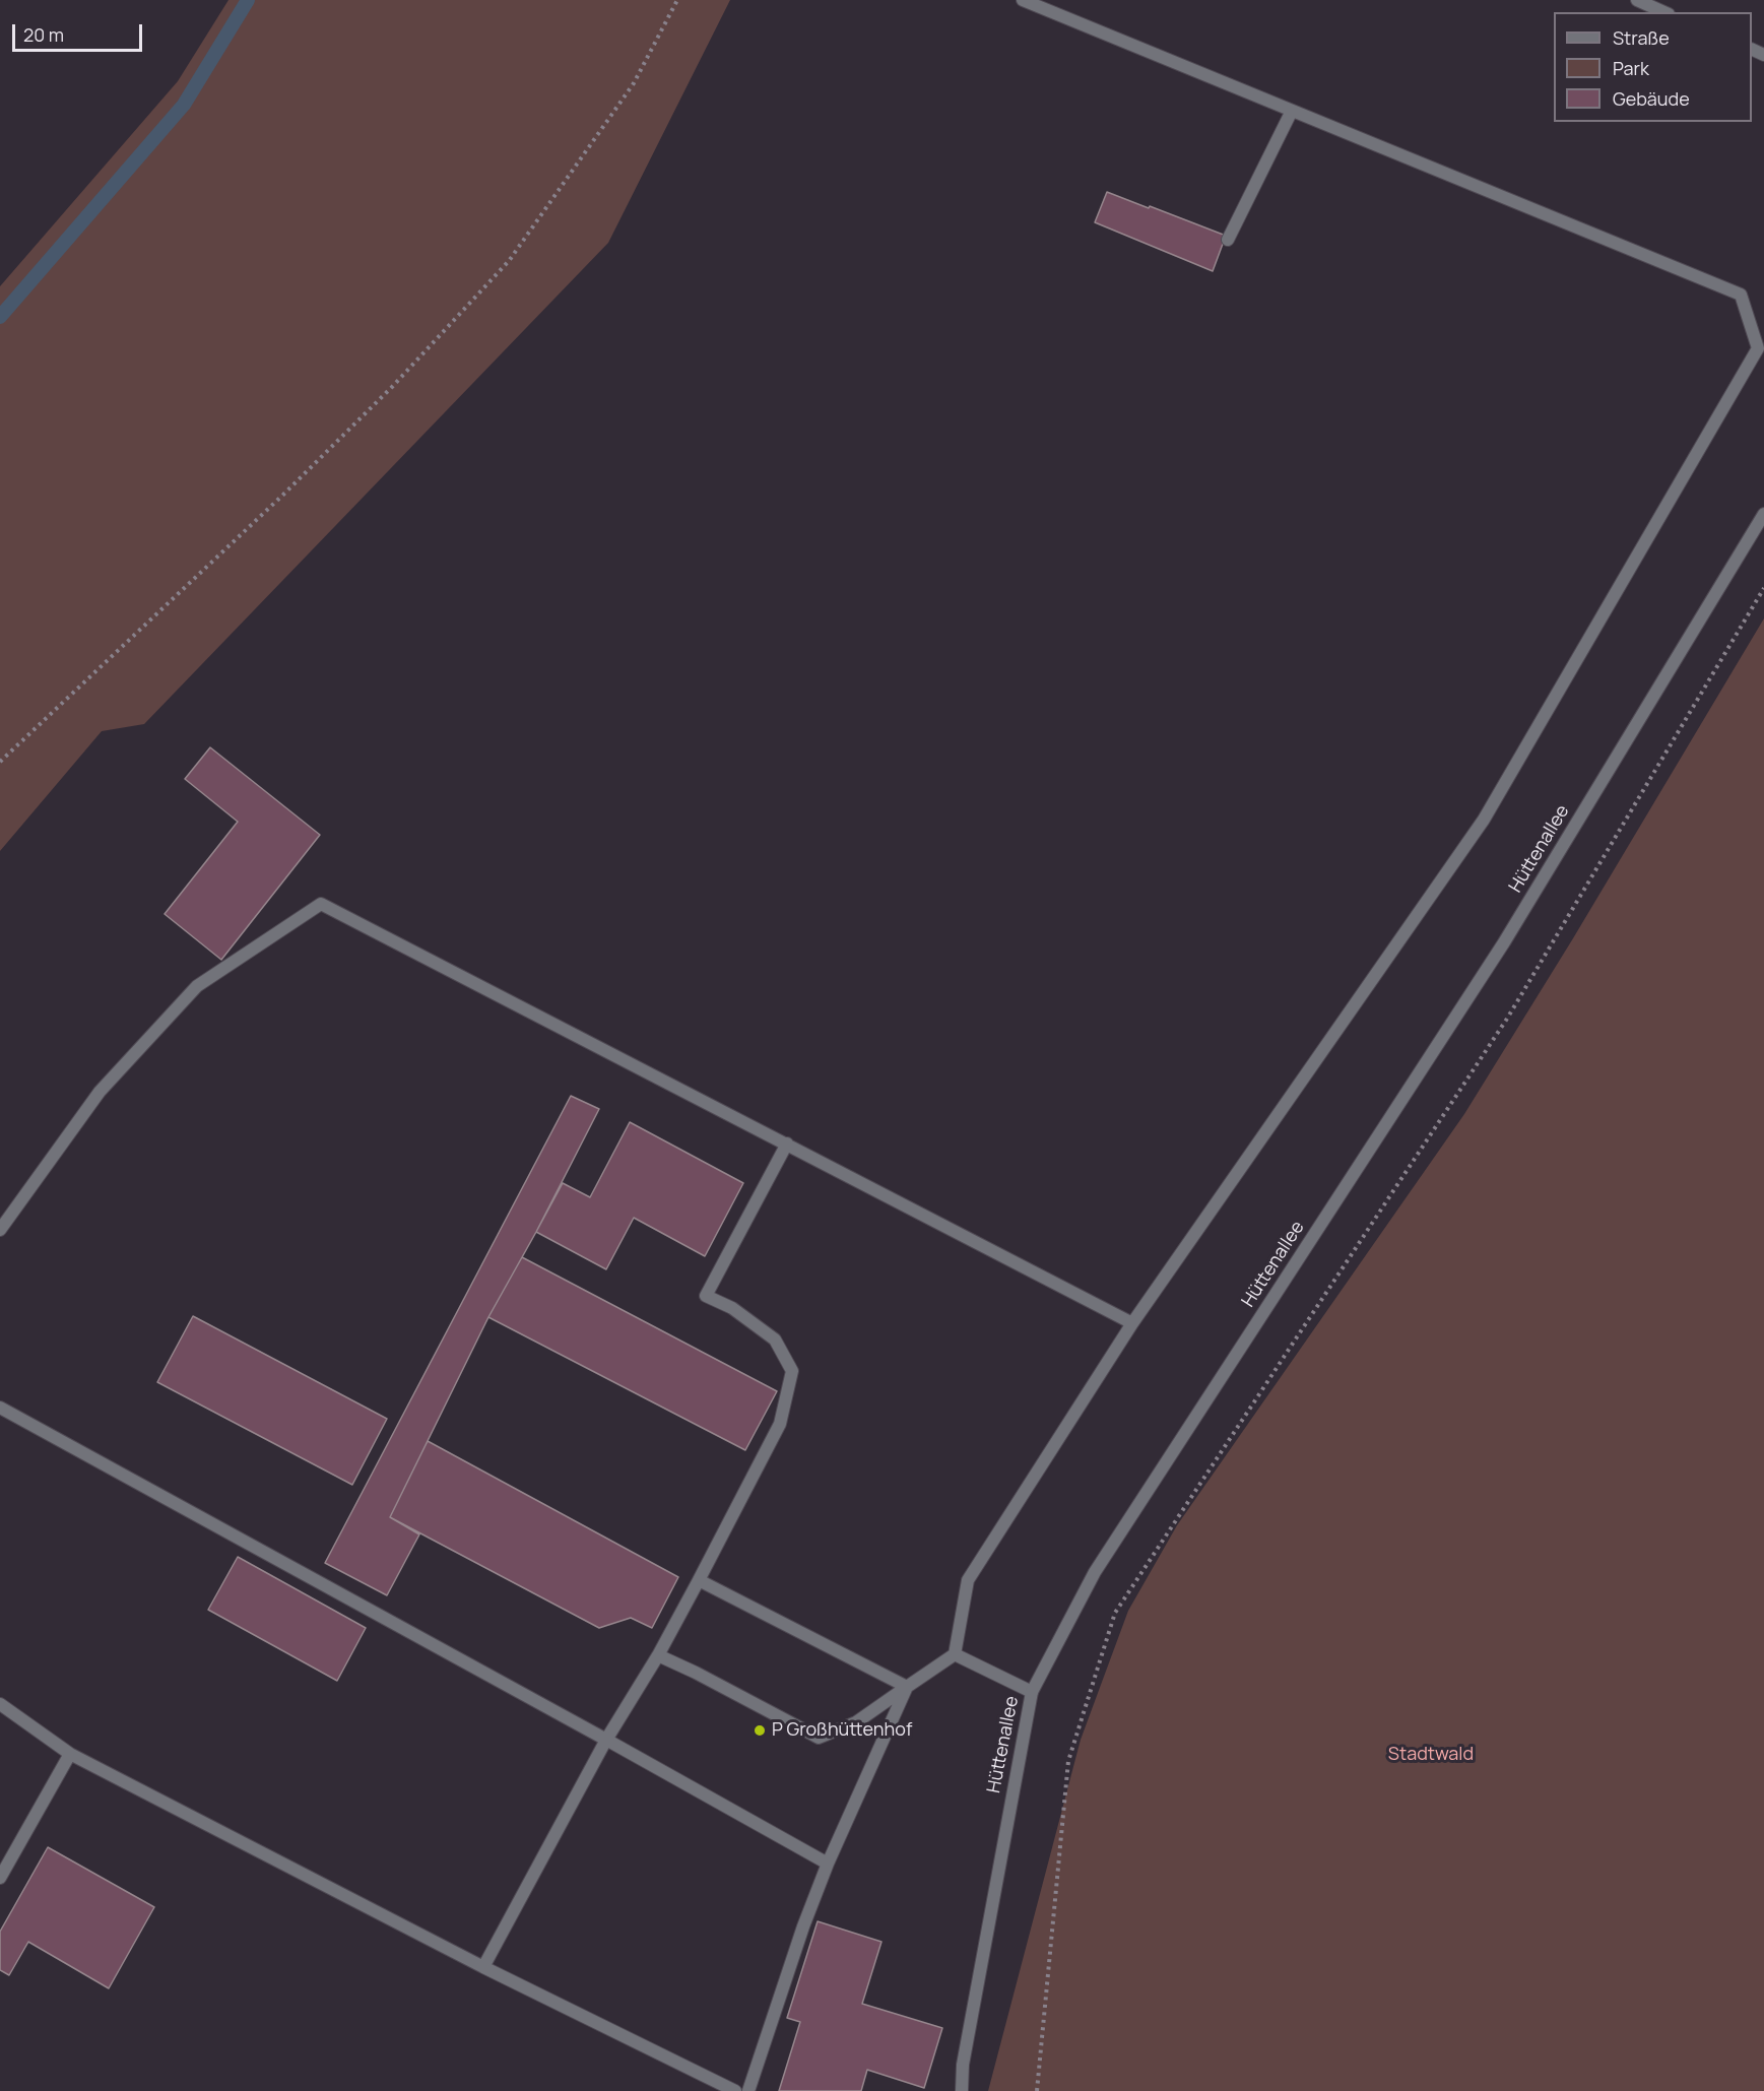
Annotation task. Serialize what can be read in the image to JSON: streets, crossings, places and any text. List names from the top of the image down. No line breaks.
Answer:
{"streets":{"street":["Hüttenallee"]},"parks":["Stadtwald"],"places":["P Großhüttenhof"],"legend":["Straße","Park","Gebäude"],"scale_bar":"20 m"}
